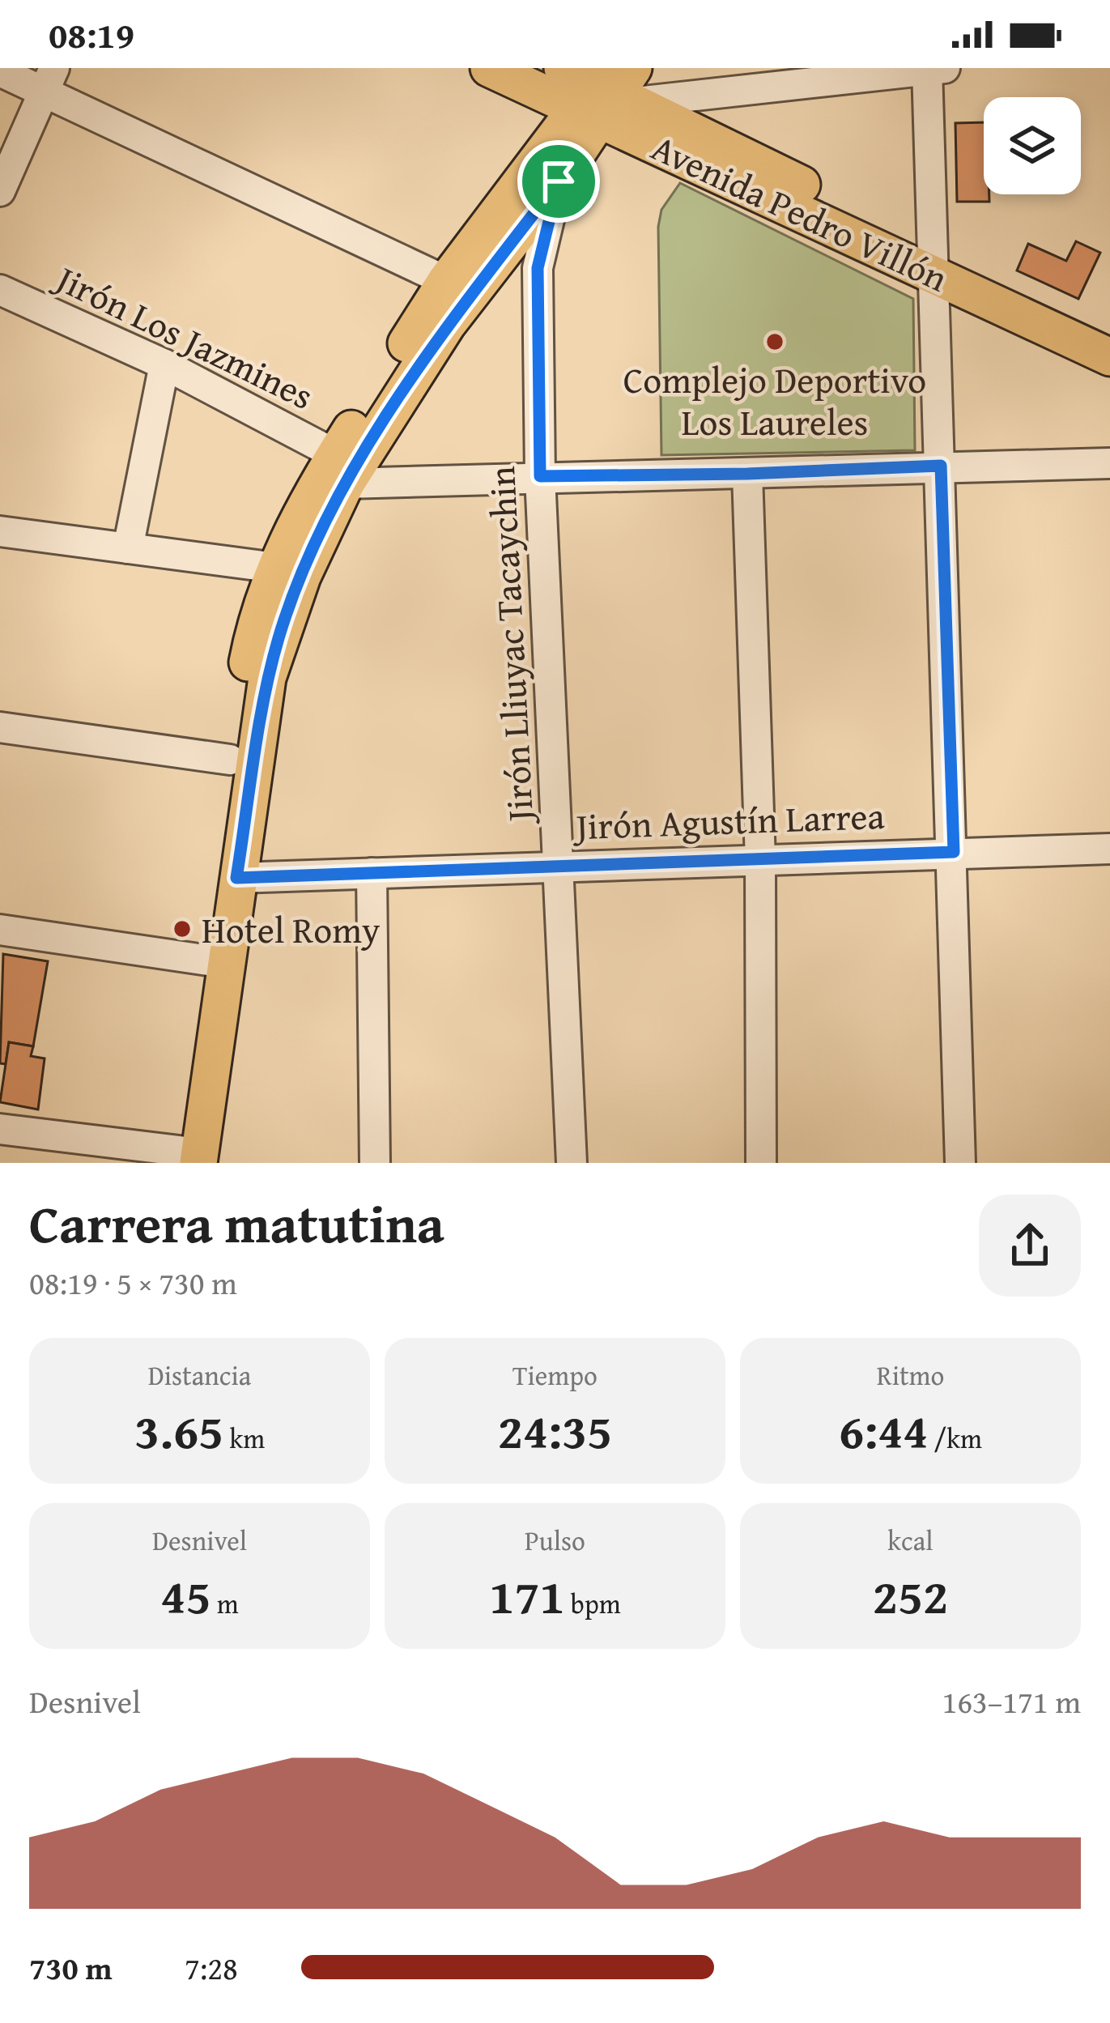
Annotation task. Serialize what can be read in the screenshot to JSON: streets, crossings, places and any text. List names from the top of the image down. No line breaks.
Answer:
{"streets":{"main road":["Avenida Pedro Villón"],"street":["Jirón Los Jazmines","Jirón Lliuyac Tacaychin","Jirón Agustín Larrea"]},"crossings":[["Jirón Lliuyac Tacaychin","Jirón Agustín Larrea"]],"places":["Complejo Deportivo Los Laureles","Hotel Romy"],"page":{"status":"08:19","heading":["Carrera matutina","08:19 · 5 × 730 m"],"stats":[["Distancia","3.65 km"],["Tiempo","24:35"],["Ritmo","6:44 /km"],["Desnivel","45 m"],["Pulso","171 bpm"],["kcal","252"]],"chart":["Desnivel","163–171 m"],"list":[{"name":"730 m","note":"7:28"}]}}
